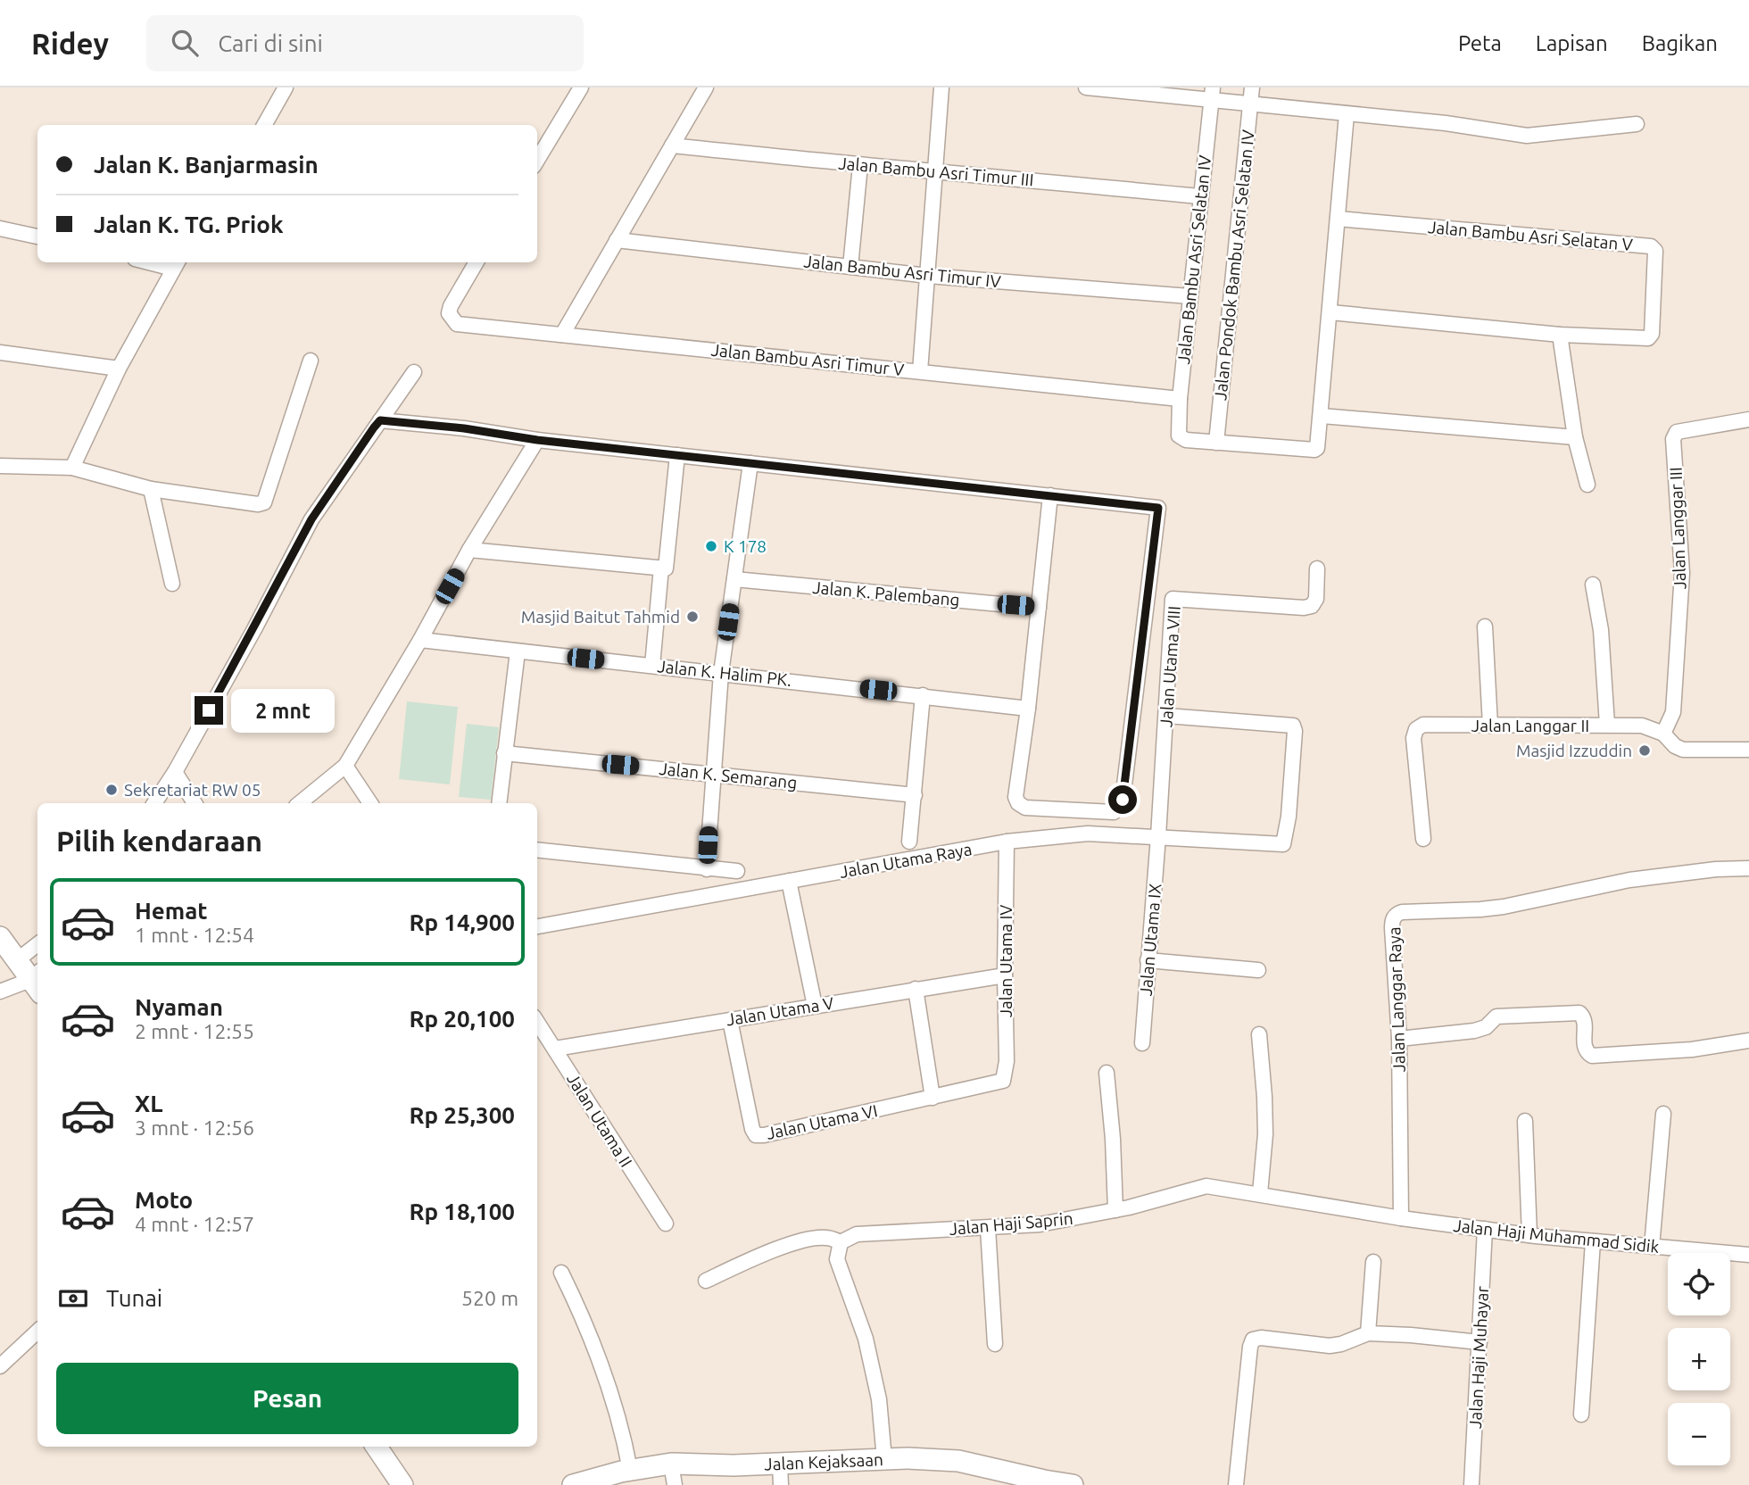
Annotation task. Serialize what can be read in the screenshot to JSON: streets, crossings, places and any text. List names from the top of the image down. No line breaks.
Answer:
{"streets":{"street":["Jalan Bambu Asri Timur III","Jalan Bambu Asri Selatan V","Jalan Bambu Asri Selatan IV","Jalan Pondok Bambu Asri Selatan IV","Jalan Bambu Asri Timur IV","Jalan Bambu Asri Timur V","Jalan Langgar III","Jalan K. Palembang","Jalan Utama VIII","Jalan K. Halim PK.","Jalan Langgar II","Jalan K. Semarang","Jalan Utama Raya","Jalan Utama IX","Jalan Utama IV","Jalan Langgar Raya","Jalan Utama V","Jalan Utama II","Jalan Utama VI","Jalan Haji Saprin","Jalan Haji Muhammad Sidik","Jalan Haji Muhayar","Jalan Kejaksaan"]},"crossings":[["Jalan Bambu Asri Timur III","Jalan Bambu Asri Selatan IV"],["Jalan Bambu Asri Selatan IV","Jalan Pondok Bambu Asri Selatan IV"],["Jalan Bambu Asri Selatan IV","Jalan Bambu Asri Timur IV"],["Jalan Bambu Asri Selatan IV","Jalan Bambu Asri Timur V"],["Jalan Langgar III","Jalan Langgar II"],["Jalan Utama VIII","Jalan Utama Raya"],["Jalan Utama VIII","Jalan Utama IX"],["Jalan Utama Raya","Jalan Utama IX"],["Jalan Utama Raya","Jalan Utama IV"],["Jalan Utama IV","Jalan Utama V"],["Jalan Utama IV","Jalan Utama VI"],["Jalan Langgar Raya","Jalan Haji Saprin"],["Jalan Langgar Raya","Jalan Haji Muhammad Sidik"],["Jalan Utama V","Jalan Utama II"],["Jalan Utama V","Jalan Utama VI"],["Jalan Haji Saprin","Jalan Haji Muhammad Sidik"],["Jalan Haji Muhammad Sidik","Jalan Haji Muhayar"]],"places":["K 178","Masjid Baitut Tahmid","Masjid Izzuddin","Sekretariat RW 05"],"page":{"header":"Ridey","search":"Cari di sini","nav":["Peta","Lapisan","Bagikan"],"banner":["Jalan K. Banjarmasin","Jalan K. TG. Priok"],"bubble":"2 mnt","heading":"Pilih kendaraan","list":[{"name":"Hemat","note":"1 mnt · 12:54","value":"Rp 14,900"},{"name":"Nyaman","note":"2 mnt · 12:55","value":"Rp 20,100"},{"name":"XL","note":"3 mnt · 12:56","value":"Rp 25,300"},{"name":"Moto","note":"4 mnt · 12:57","value":"Rp 18,100"}],"map_buttons":["+","−"],"pay":["Tunai","520 m"],"buttons":"Pesan"}}
